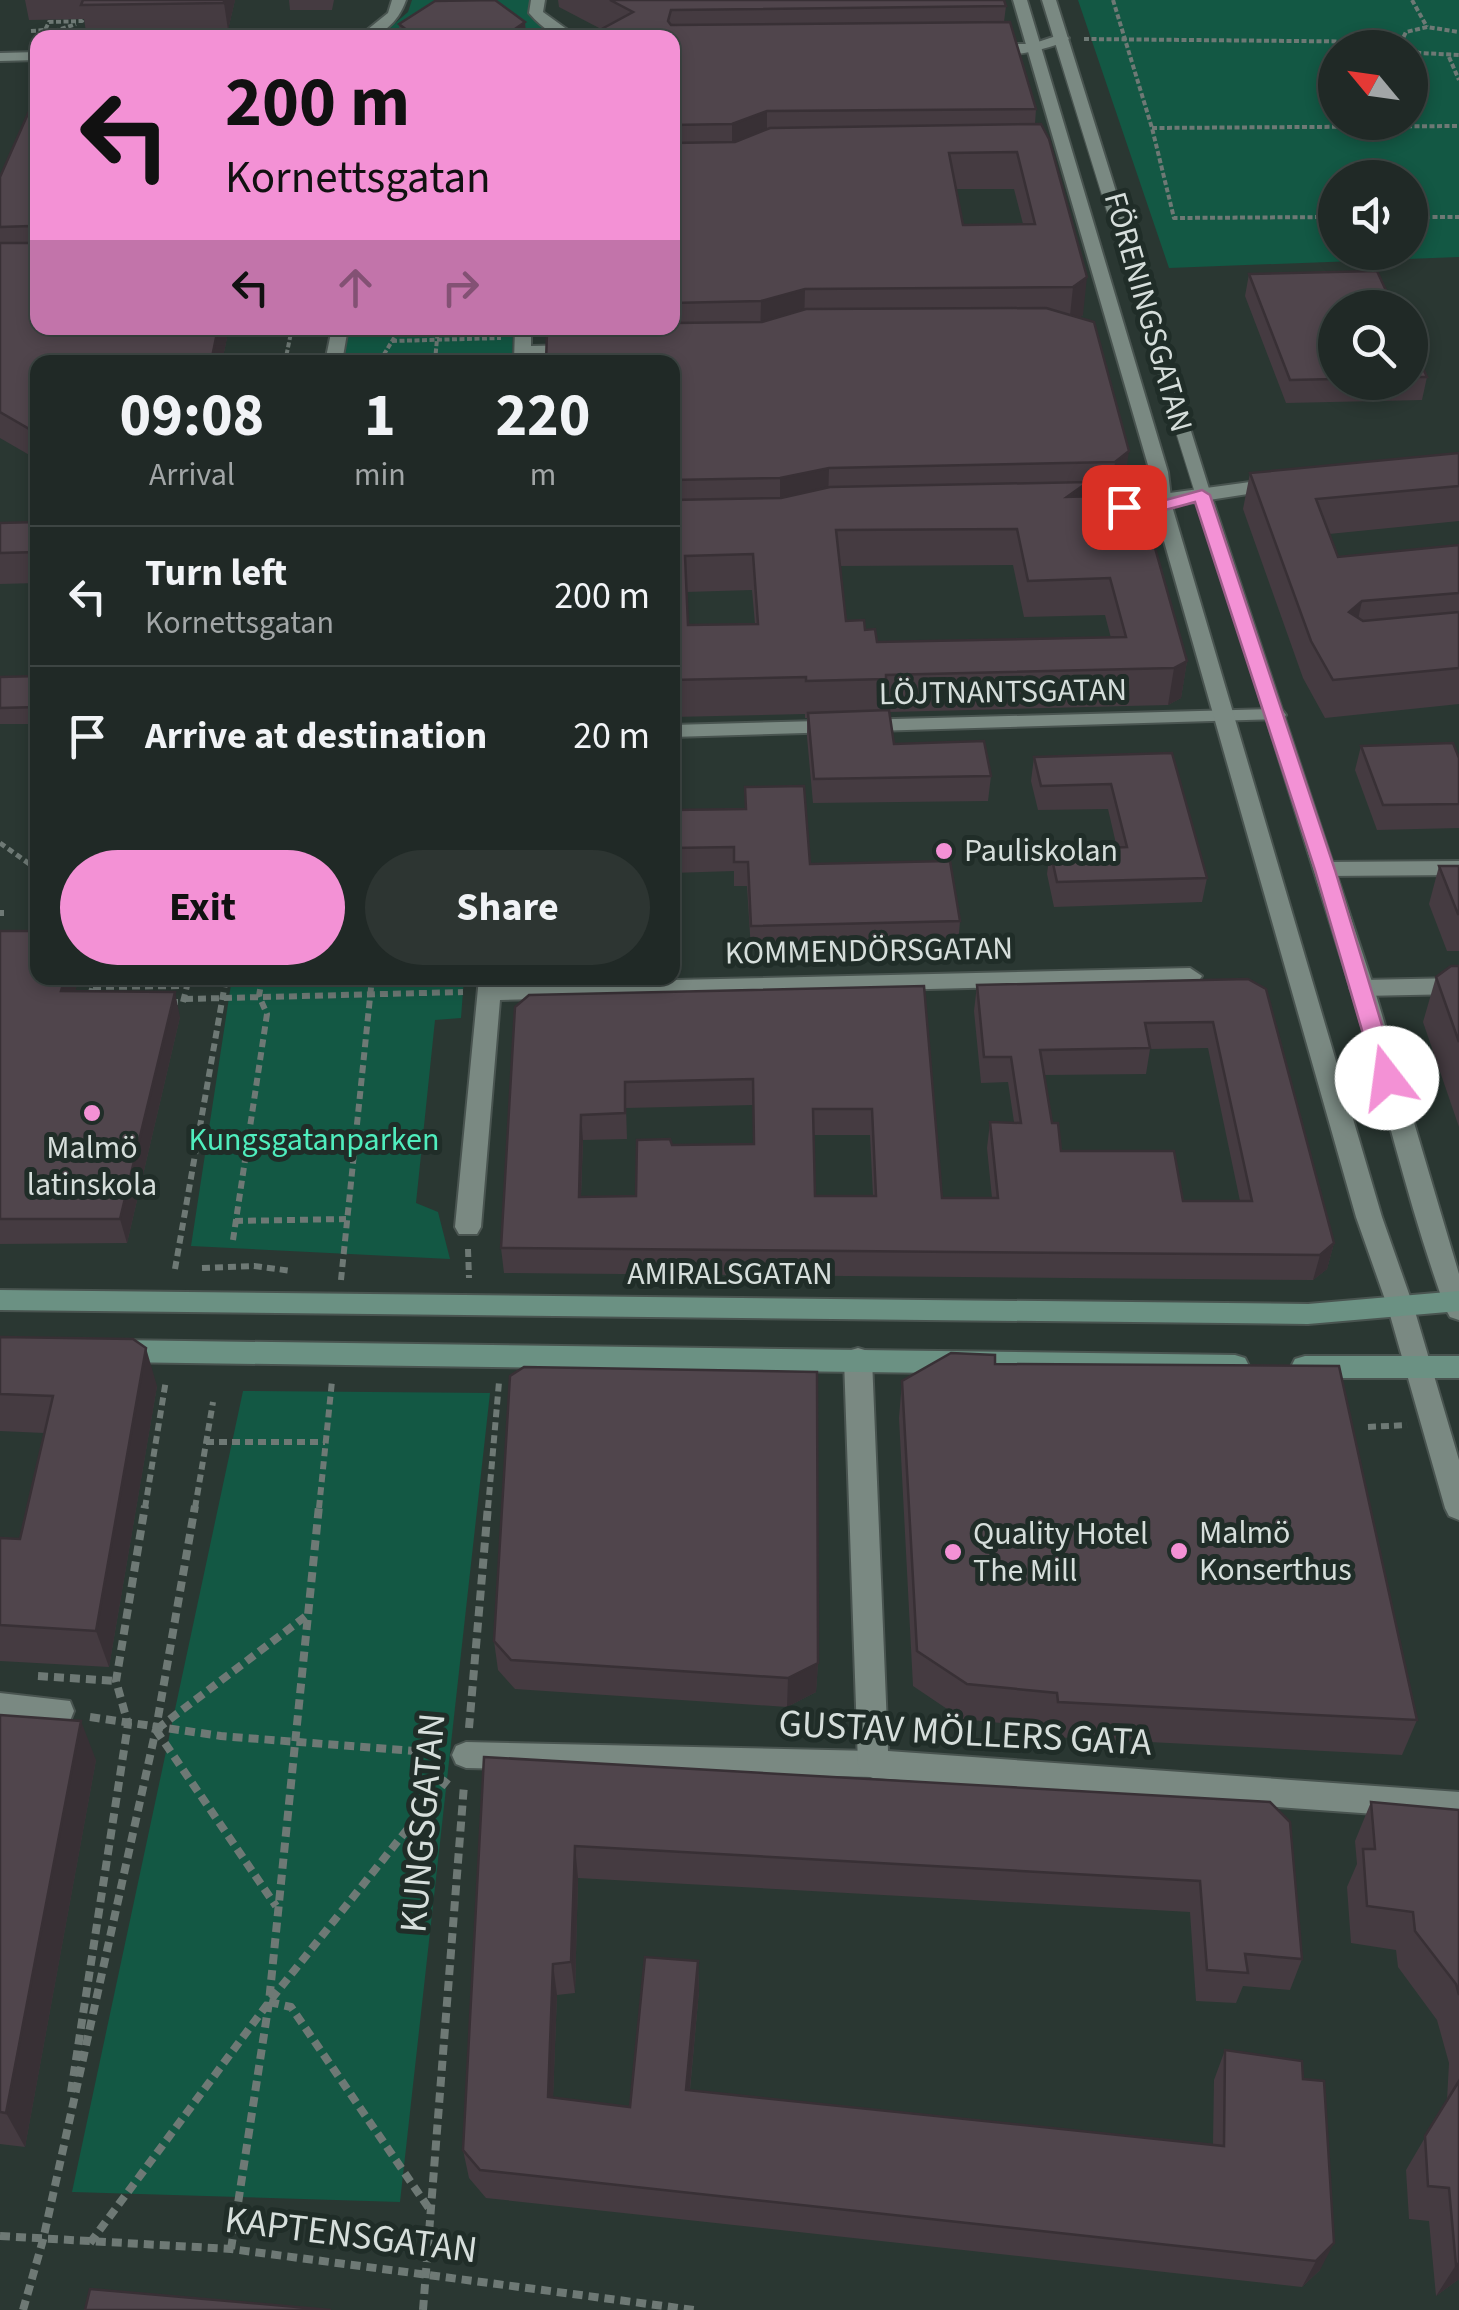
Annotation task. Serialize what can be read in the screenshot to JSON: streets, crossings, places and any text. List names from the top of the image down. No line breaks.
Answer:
{"streets":{"main road":["AMIRALSGATAN"],"street":["FÖRENINGSGATAN","LÖJTNANTSGATAN","KOMMENDÖRSGATAN","GUSTAV MÖLLERS GATA"],"path":["KUNGSGATAN","KAPTENSGATAN"]},"crossings":[["FÖRENINGSGATAN","LÖJTNANTSGATAN"],["FÖRENINGSGATAN","AMIRALSGATAN"],["GUSTAV MÖLLERS GATA","KUNGSGATAN"],["KUNGSGATAN","KAPTENSGATAN"]],"parks":["Kungsgatanparken"],"places":["Pauliskolan","Malmö latinskola","Malmö Konserthus","Quality Hotel The Mill"],"north":"top left","page":{"turn":["200 m","Kornettsgatan"],"eta":["09:08","Arrival","1","min","220","m"],"list":[{"name":"Turn left","note":"Kornettsgatan","value":"200 m"},{"name":"Arrive at destination","value":"20 m"}],"buttons":["Exit","Share"]}}
